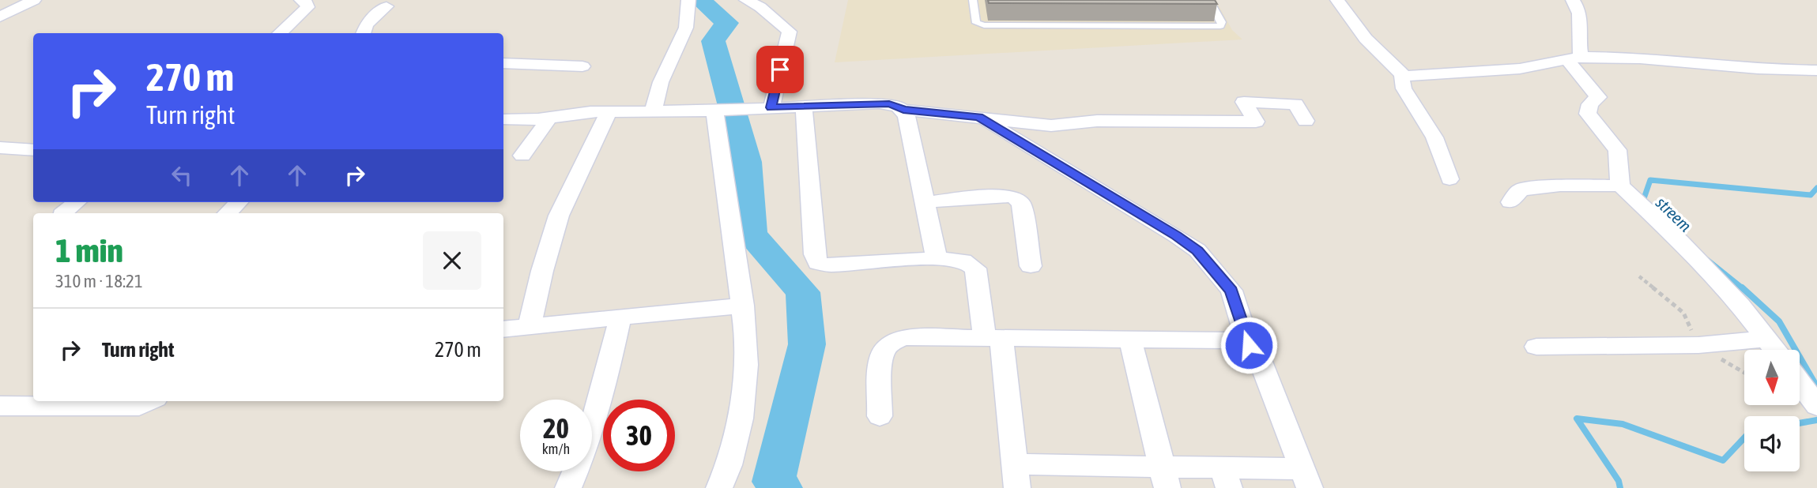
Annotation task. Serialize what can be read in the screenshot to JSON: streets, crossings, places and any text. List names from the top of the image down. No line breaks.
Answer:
{"water":["streem"],"north":"bottom","page":{"turn":["270 m","Turn right"],"heading":["1 min","310 m · 18:21"],"list":[{"name":"Turn right","value":"270 m"}],"speed":"20 km/h","limit":"30"}}
